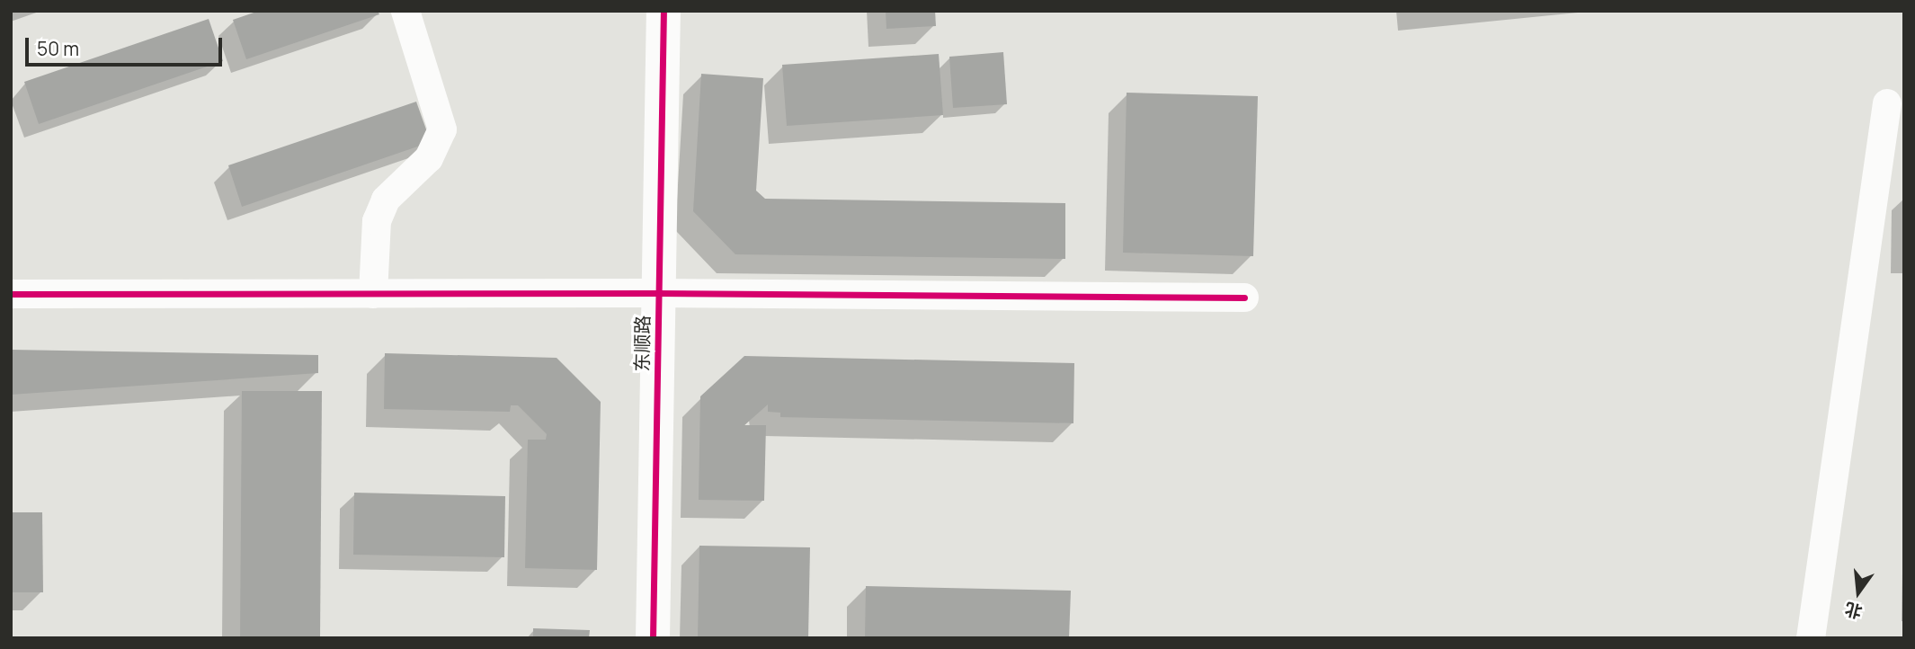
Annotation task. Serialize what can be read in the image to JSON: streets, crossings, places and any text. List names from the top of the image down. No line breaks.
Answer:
{"streets":{"street":["东顺路"]},"scale_bar":"50 m","north":"bottom"}
